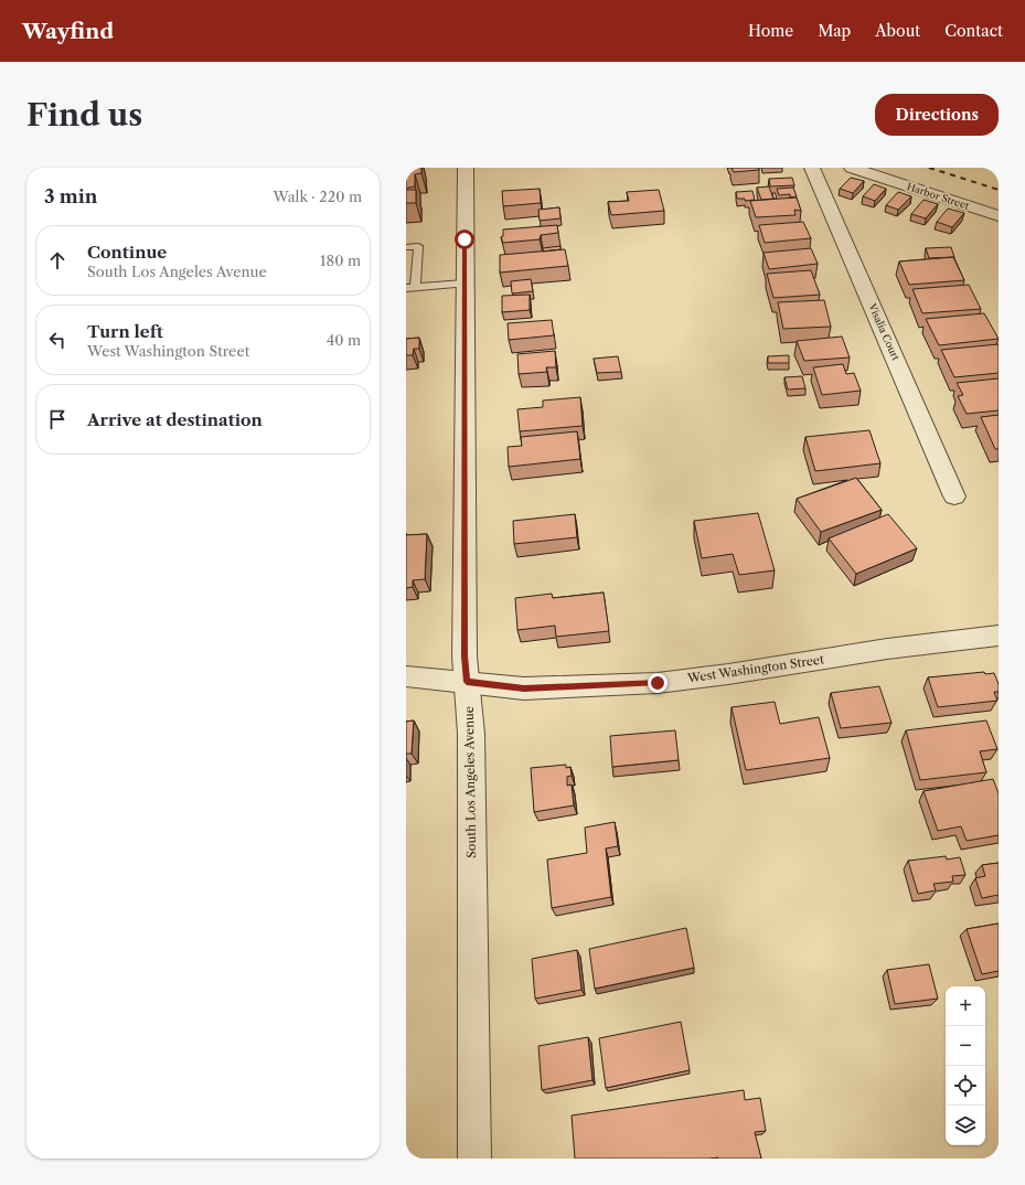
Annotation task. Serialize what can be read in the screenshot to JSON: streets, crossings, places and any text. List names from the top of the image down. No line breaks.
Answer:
{"streets":{"street":["Harbor Street","Visalia Court","West Washington Street","South Los Angeles Avenue"]},"crossings":[["West Washington Street","South Los Angeles Avenue"]],"page":{"header":"Wayfind","nav":["Home","Map","About","Contact"],"buttons":"Directions","title":"Find us","heading":["3 min","Walk · 220 m"],"list":[["Continue","South Los Angeles Avenue","180 m"],["Turn left","West Washington Street","40 m"],"Arrive at destination"],"map_buttons":["+","−"]}}
